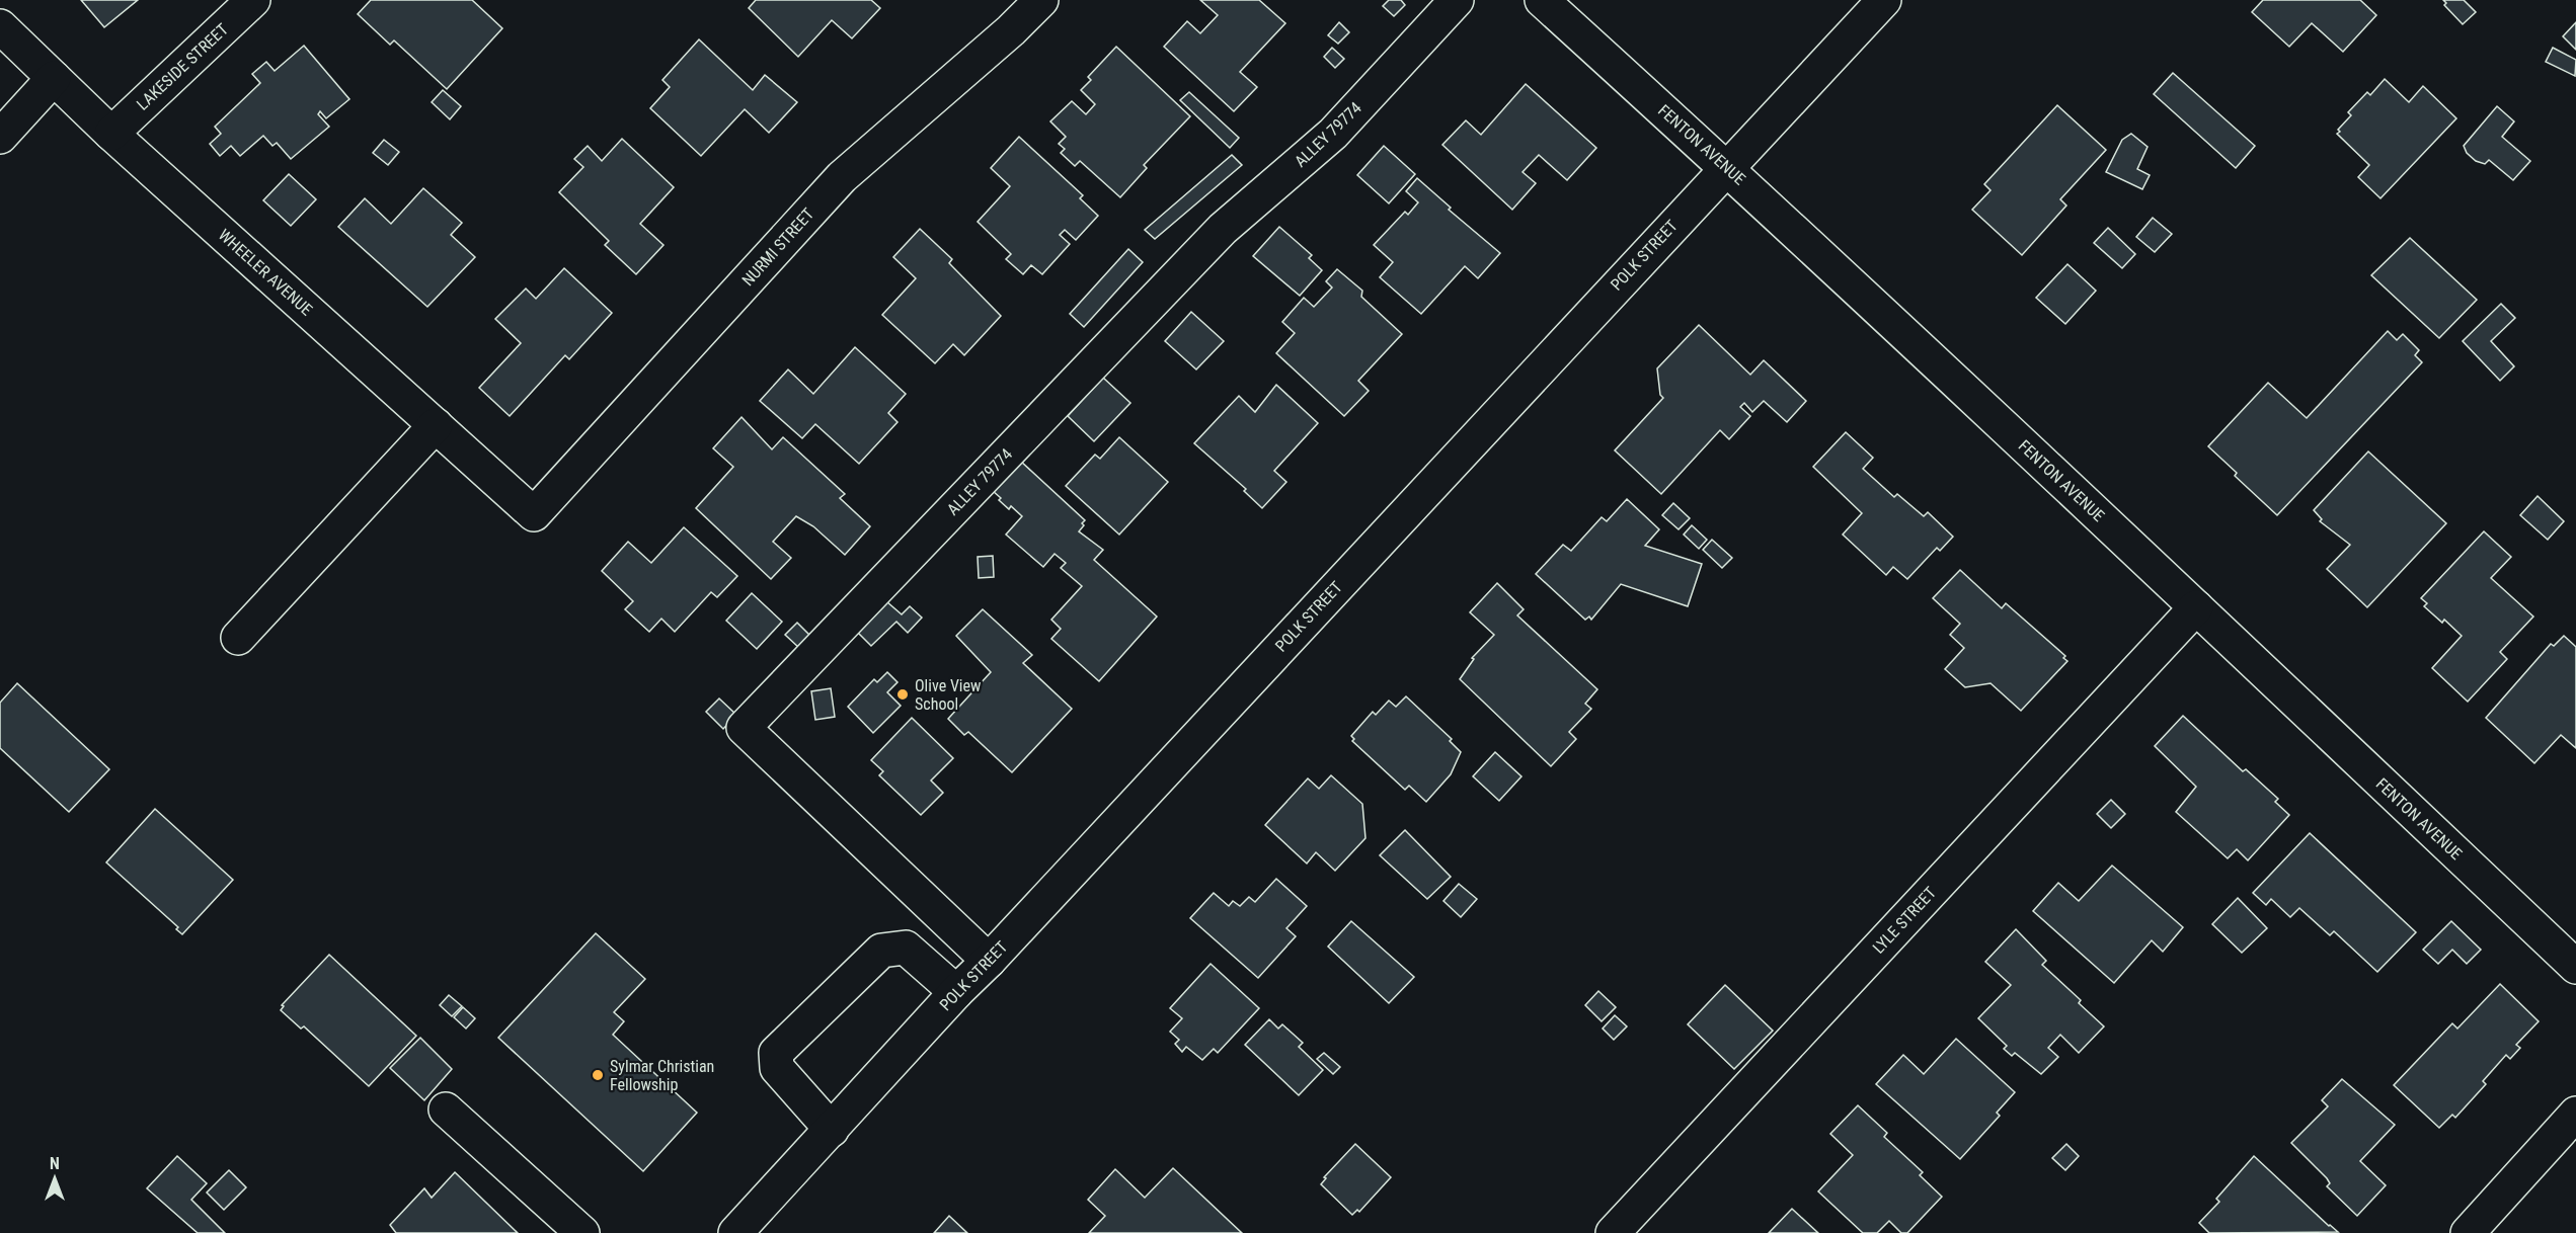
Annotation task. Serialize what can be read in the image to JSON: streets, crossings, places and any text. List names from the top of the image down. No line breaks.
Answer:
{"streets":{"street":["LAKESIDE STREET","ALLEY 79774","FENTON AVENUE","NURMI STREET","POLK STREET","WHEELER AVENUE","LYLE STREET"]},"crossings":[["LAKESIDE STREET","WHEELER AVENUE"],["ALLEY 79774","POLK STREET"],["FENTON AVENUE","POLK STREET"],["FENTON AVENUE","LYLE STREET"],["NURMI STREET","WHEELER AVENUE"]],"places":["Olive View School","Sylmar Christian Fellowship"],"north":"top"}
